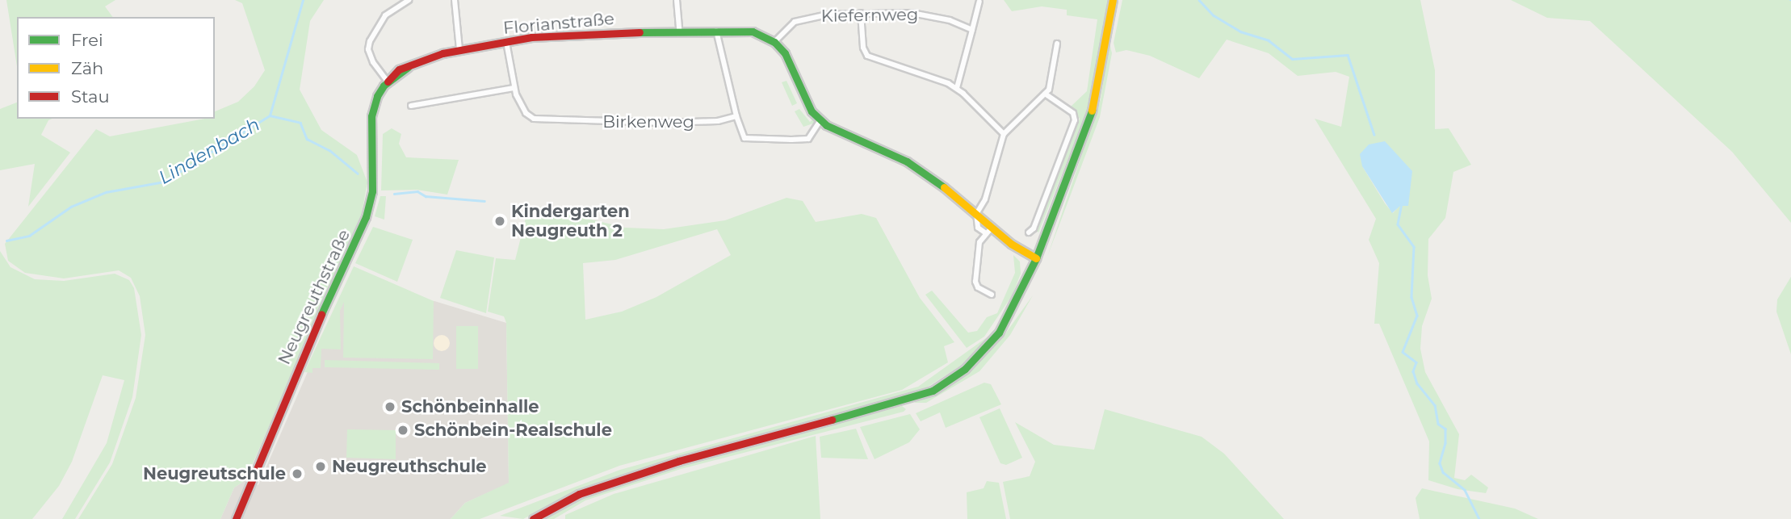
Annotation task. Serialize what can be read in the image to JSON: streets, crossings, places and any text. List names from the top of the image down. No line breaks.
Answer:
{"streets":{"street":["Kiefernweg","Florianstraße","Birkenweg","Neugreuthstraße"]},"crossings":[["Kiefernweg","Florianstraße"],["Florianstraße","Birkenweg"],["Florianstraße","Neugreuthstraße"]],"water":["Lindenbach"],"places":["Kindergarten Neugreuth 2","Schönbeinhalle","Schönbein-Realschule","Neugreuthschule","Neugreutschule"],"legend":["Frei","Zäh","Stau"]}
